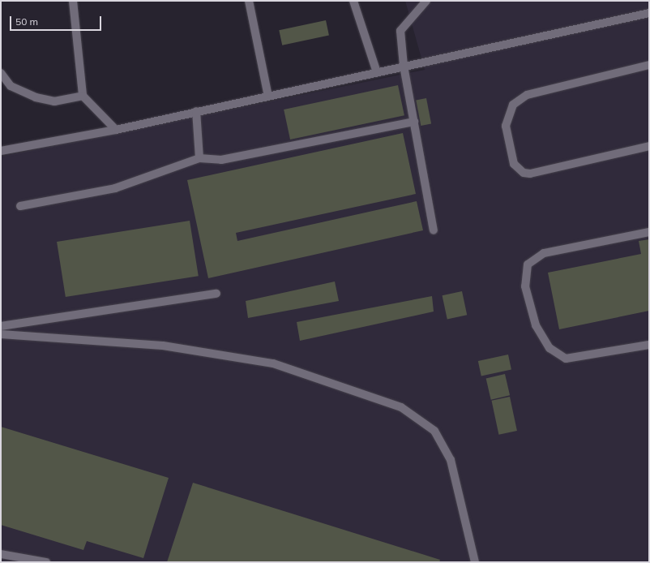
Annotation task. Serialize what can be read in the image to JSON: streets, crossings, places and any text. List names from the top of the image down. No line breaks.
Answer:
{"scale_bar":"50 m"}
